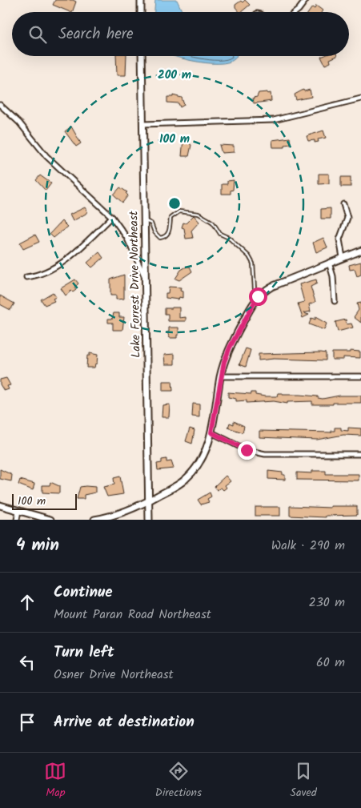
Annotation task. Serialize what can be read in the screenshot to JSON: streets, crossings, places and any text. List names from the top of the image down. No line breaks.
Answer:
{"streets":{"street":["Lake Forrest Drive Northeast"]},"scale_bar":"100 m","page":{"search":"Search here","scale":"100 m","heading":["4 min","Walk · 290 m"],"list":[["Continue","Mount Paran Road Northeast","230 m"],["Turn left","Osner Drive Northeast","60 m"],"Arrive at destination"],"nav":["Map","Directions","Saved"]},"rings":["200 m","100 m"]}
